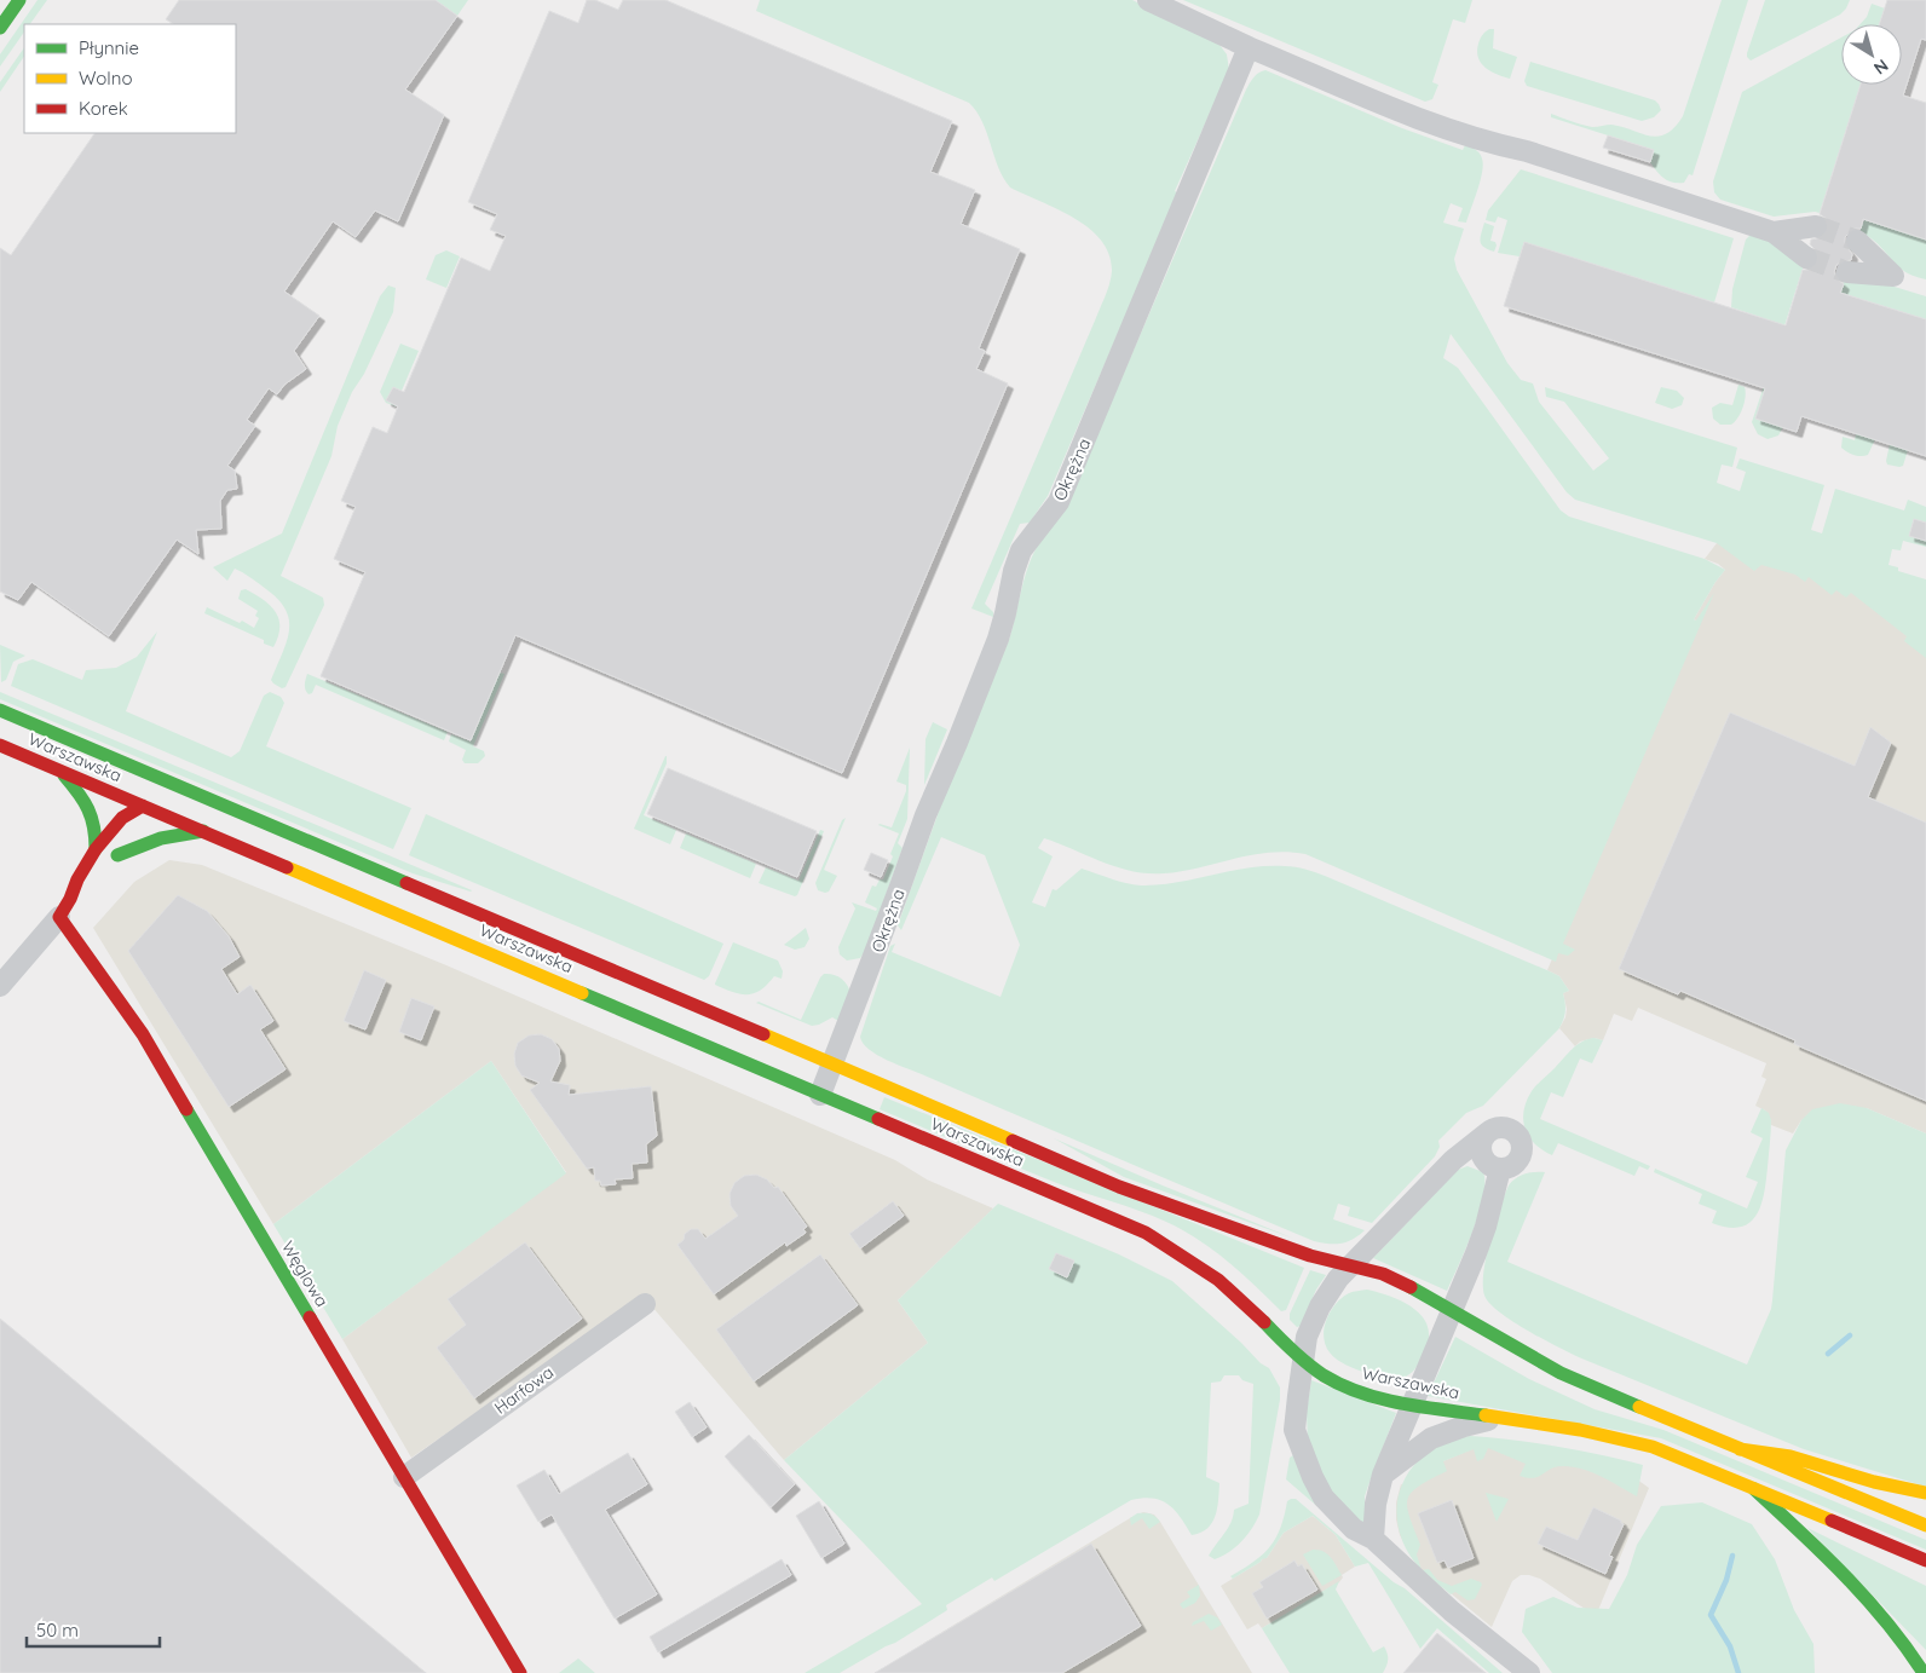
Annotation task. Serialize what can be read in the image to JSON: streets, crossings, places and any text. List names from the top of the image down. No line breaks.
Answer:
{"streets":{"main road":["Warszawska","Węglowa"],"street":["Okrężna","Harfowa"]},"crossings":[["Okrężna","Warszawska"],["Węglowa","Harfowa"]],"legend":["Płynnie","Wolno","Korek"],"scale_bar":"50 m","north":"bottom right"}
